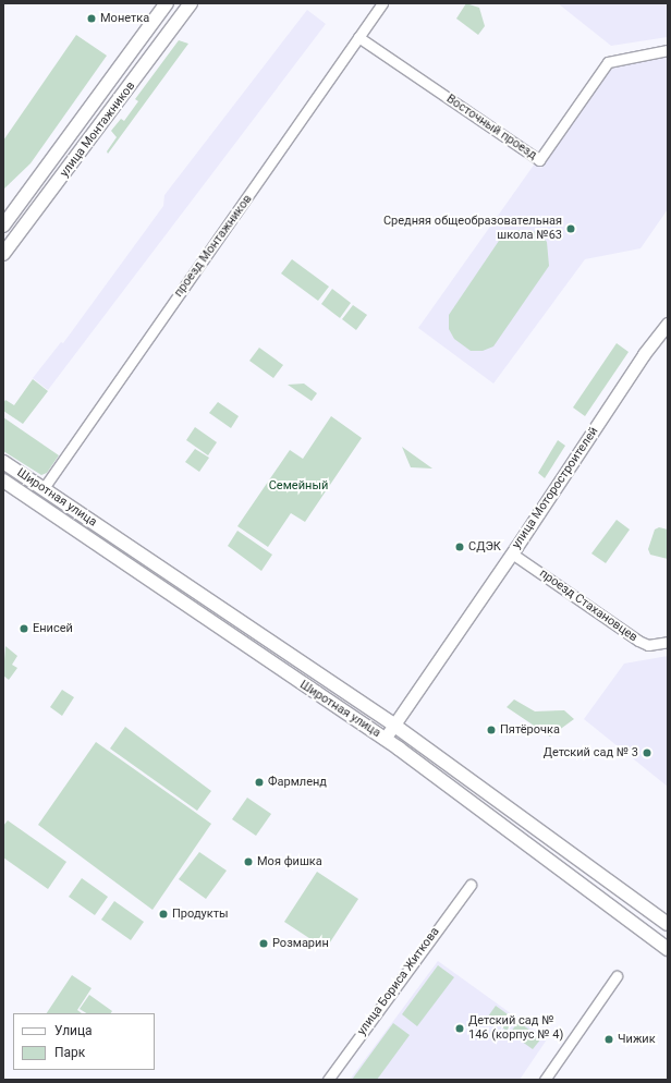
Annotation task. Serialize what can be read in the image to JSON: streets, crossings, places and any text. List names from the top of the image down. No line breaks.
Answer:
{"streets":{"main road":["улица Монтажников","Широтная улица"],"street":["Восточный проезд","проезд Монтажников","улица Моторостроителей","проезд Стахановцев","улица Бориса Житкова"]},"crossings":[["Восточный проезд","проезд Монтажников"],["проезд Монтажников","Широтная улица"],["улица Моторостроителей","Широтная улица"],["улица Моторостроителей","проезд Стахановцев"]],"parks":["Семейный"],"places":["Монетка","Средняя общеобразовательная школа №63","СДЭК","Енисей","Пятёрочка","Детский сад № 3","Фармленд","Моя фишка","Продукты","Розмарин","Детский сад № 146 (корпус № 4)","Чижик"],"legend":["Улица","Парк"]}
